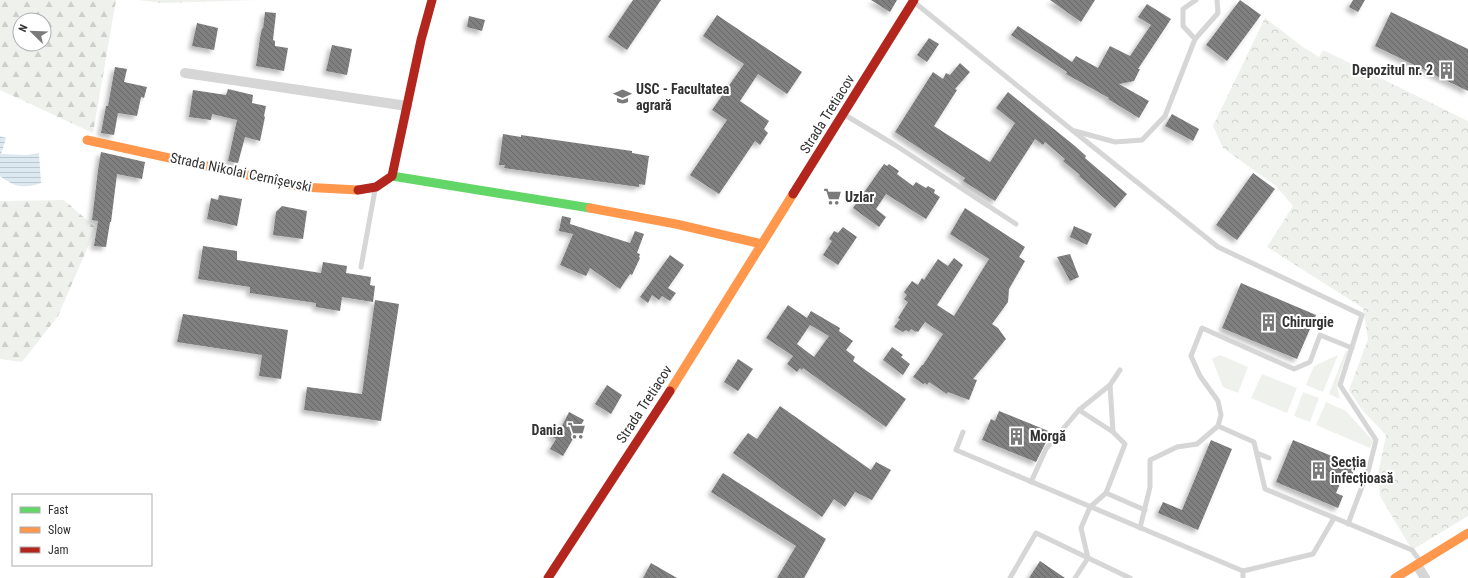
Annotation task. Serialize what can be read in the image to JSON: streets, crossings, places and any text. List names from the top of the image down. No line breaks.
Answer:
{"streets":{"street":["Strada Tretiacov","Strada Nikolai Cernîșevski"]},"places":{"building":["Depozitul nr. 2","Chirurgie","Morgă","Secția infecțioasă"],"school or university":["USC - Facultatea agrară"],"supermarket":["Uzlar","Dania"]},"legend":["Fast","Slow","Jam"],"north":"top left"}
